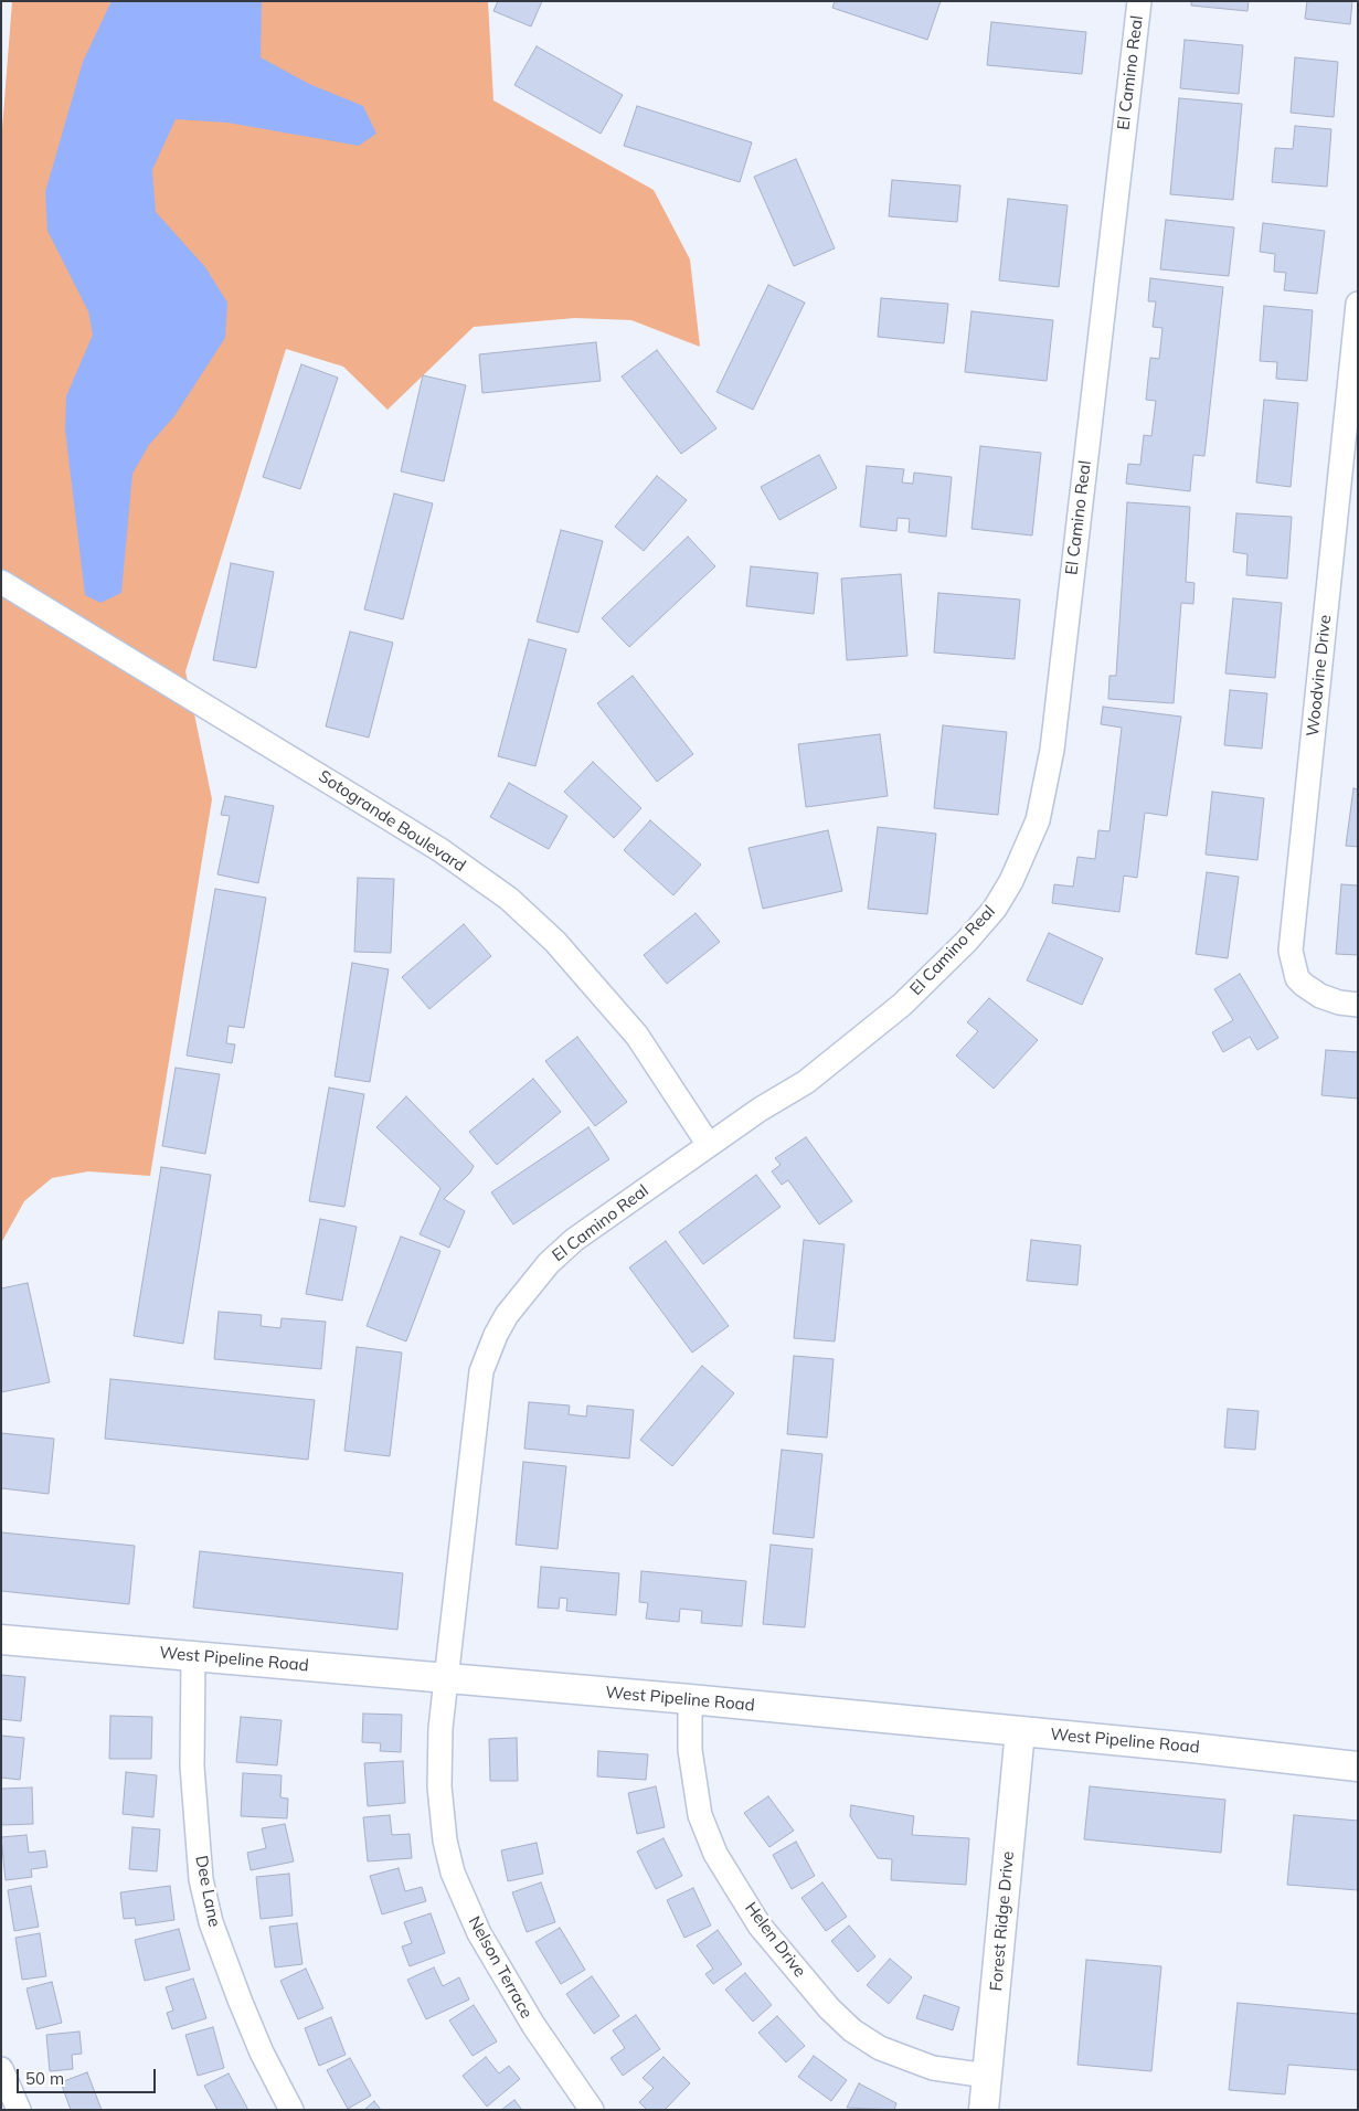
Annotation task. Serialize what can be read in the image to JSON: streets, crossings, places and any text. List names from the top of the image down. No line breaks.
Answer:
{"streets":{"main road":["West Pipeline Road","Forest Ridge Drive"],"street":["El Camino Real","Woodvine Drive","Sotogrande Boulevard","Dee Lane","Helen Drive","Nelson Terrace"]},"crossings":[["El Camino Real","Sotogrande Boulevard"],["El Camino Real","West Pipeline Road"],["El Camino Real","Nelson Terrace"],["West Pipeline Road","Dee Lane"],["West Pipeline Road","Forest Ridge Drive"],["West Pipeline Road","Helen Drive"],["West Pipeline Road","Nelson Terrace"],["Forest Ridge Drive","Helen Drive"]],"scale_bar":"50 m"}
